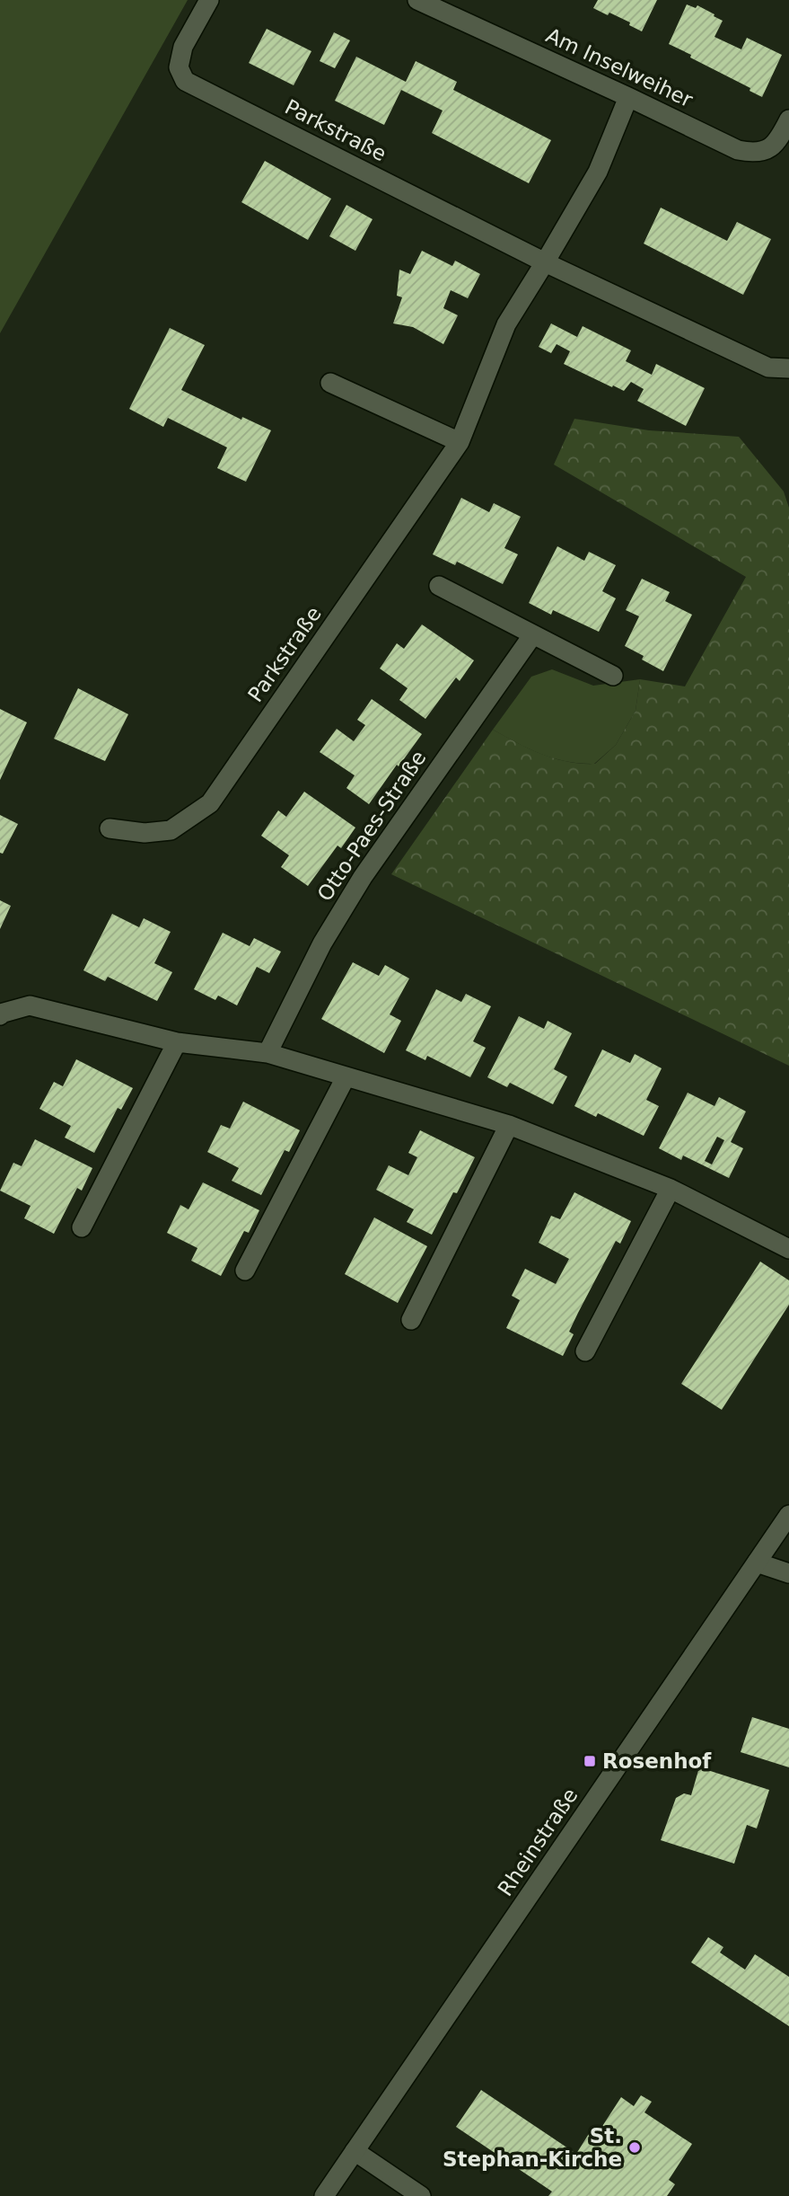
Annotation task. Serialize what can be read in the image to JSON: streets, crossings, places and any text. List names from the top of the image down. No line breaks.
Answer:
{"streets":{"street":["Am Inselweiher","Parkstraße","Otto-Paes-Straße","Rheinstraße"]},"crossings":[["Am Inselweiher","Parkstraße"]],"places":{"transit":["Rosenhof"],"other":["St. Stephan-Kirche"]}}
